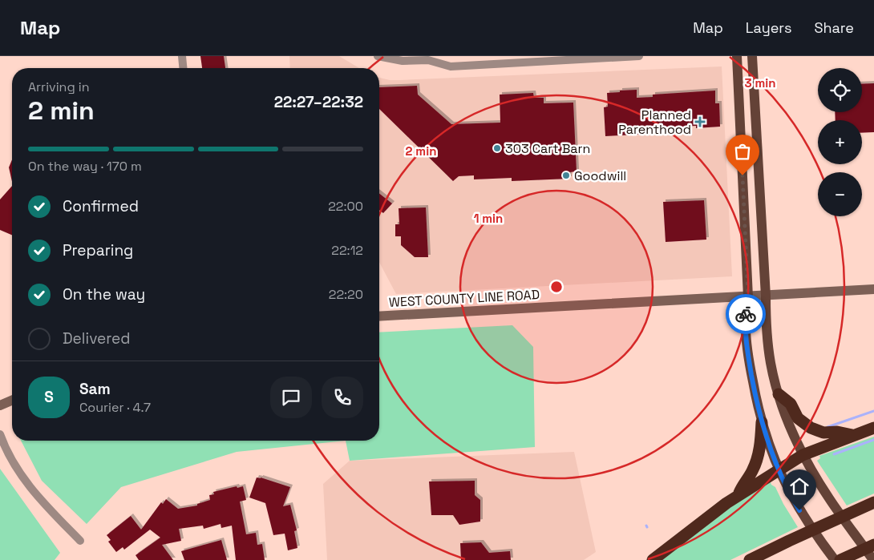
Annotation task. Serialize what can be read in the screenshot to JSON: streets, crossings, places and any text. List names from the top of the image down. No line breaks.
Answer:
{"streets":{"main road":["WEST COUNTY LINE ROAD"]},"places":{"health":["Planned Parenthood"],"other":["303 Cart Barn","Goodwill"]},"page":{"header":"Map","nav":["Map","Layers","Share"],"map_buttons":["+","−"],"heading":["2 min","Arriving in","22:27–22:32"],"panel":["Sam","Courier · 4.7"],"bar":"On the way · 170 m","list":[["Confirmed","22:00"],["Preparing","22:12"],["On the way","22:20"],"Delivered"],"round":"S"},"rings":["3 min","2 min","1 min"]}
